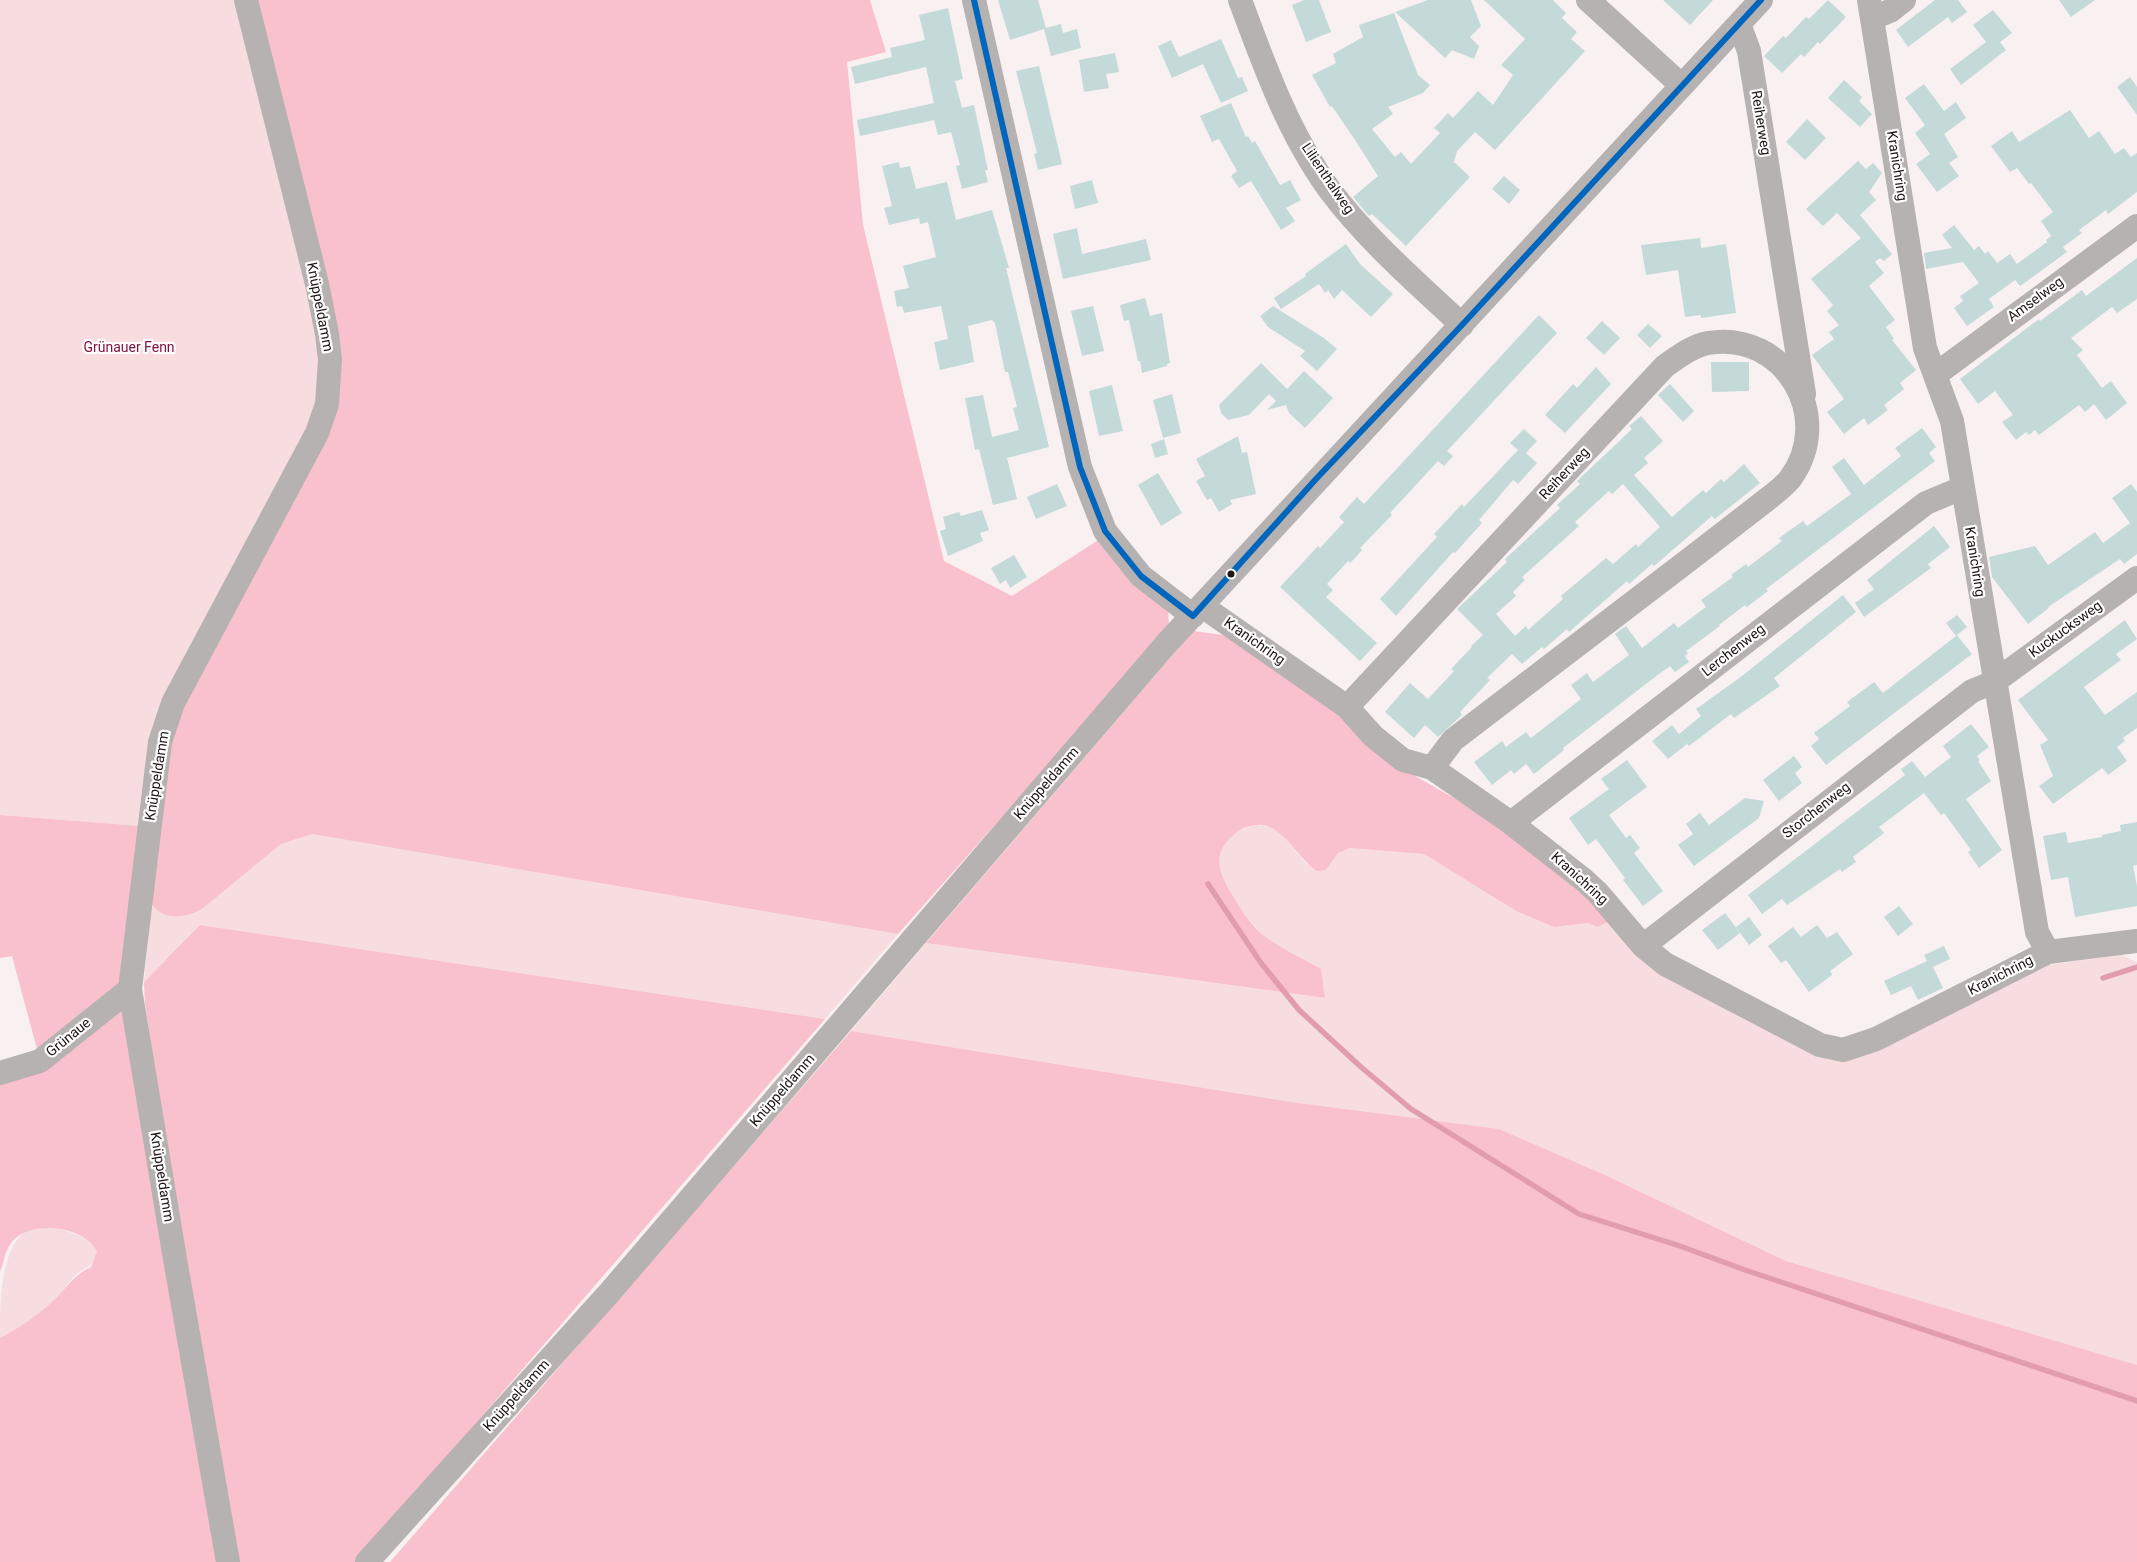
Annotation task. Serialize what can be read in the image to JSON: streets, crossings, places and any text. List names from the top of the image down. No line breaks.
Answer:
{"streets":{"street":["Reiherweg","Kranichring","Lilienthalweg","Amselweg","Knüppeldamm","Kuckucksweg","Lerchenweg","Storchenweg","Grünaue"]},"crossings":[["Reiherweg","Kranichring"],["Reiherweg","Knüppeldamm"],["Kranichring","Amselweg"],["Kranichring","Knüppeldamm"],["Kranichring","Kuckucksweg"],["Kranichring","Lerchenweg"],["Kranichring","Storchenweg"],["Lilienthalweg","Knüppeldamm"],["Knüppeldamm","Grünaue"],["Kuckucksweg","Storchenweg"]],"parks":["Grünauer Fenn"]}
